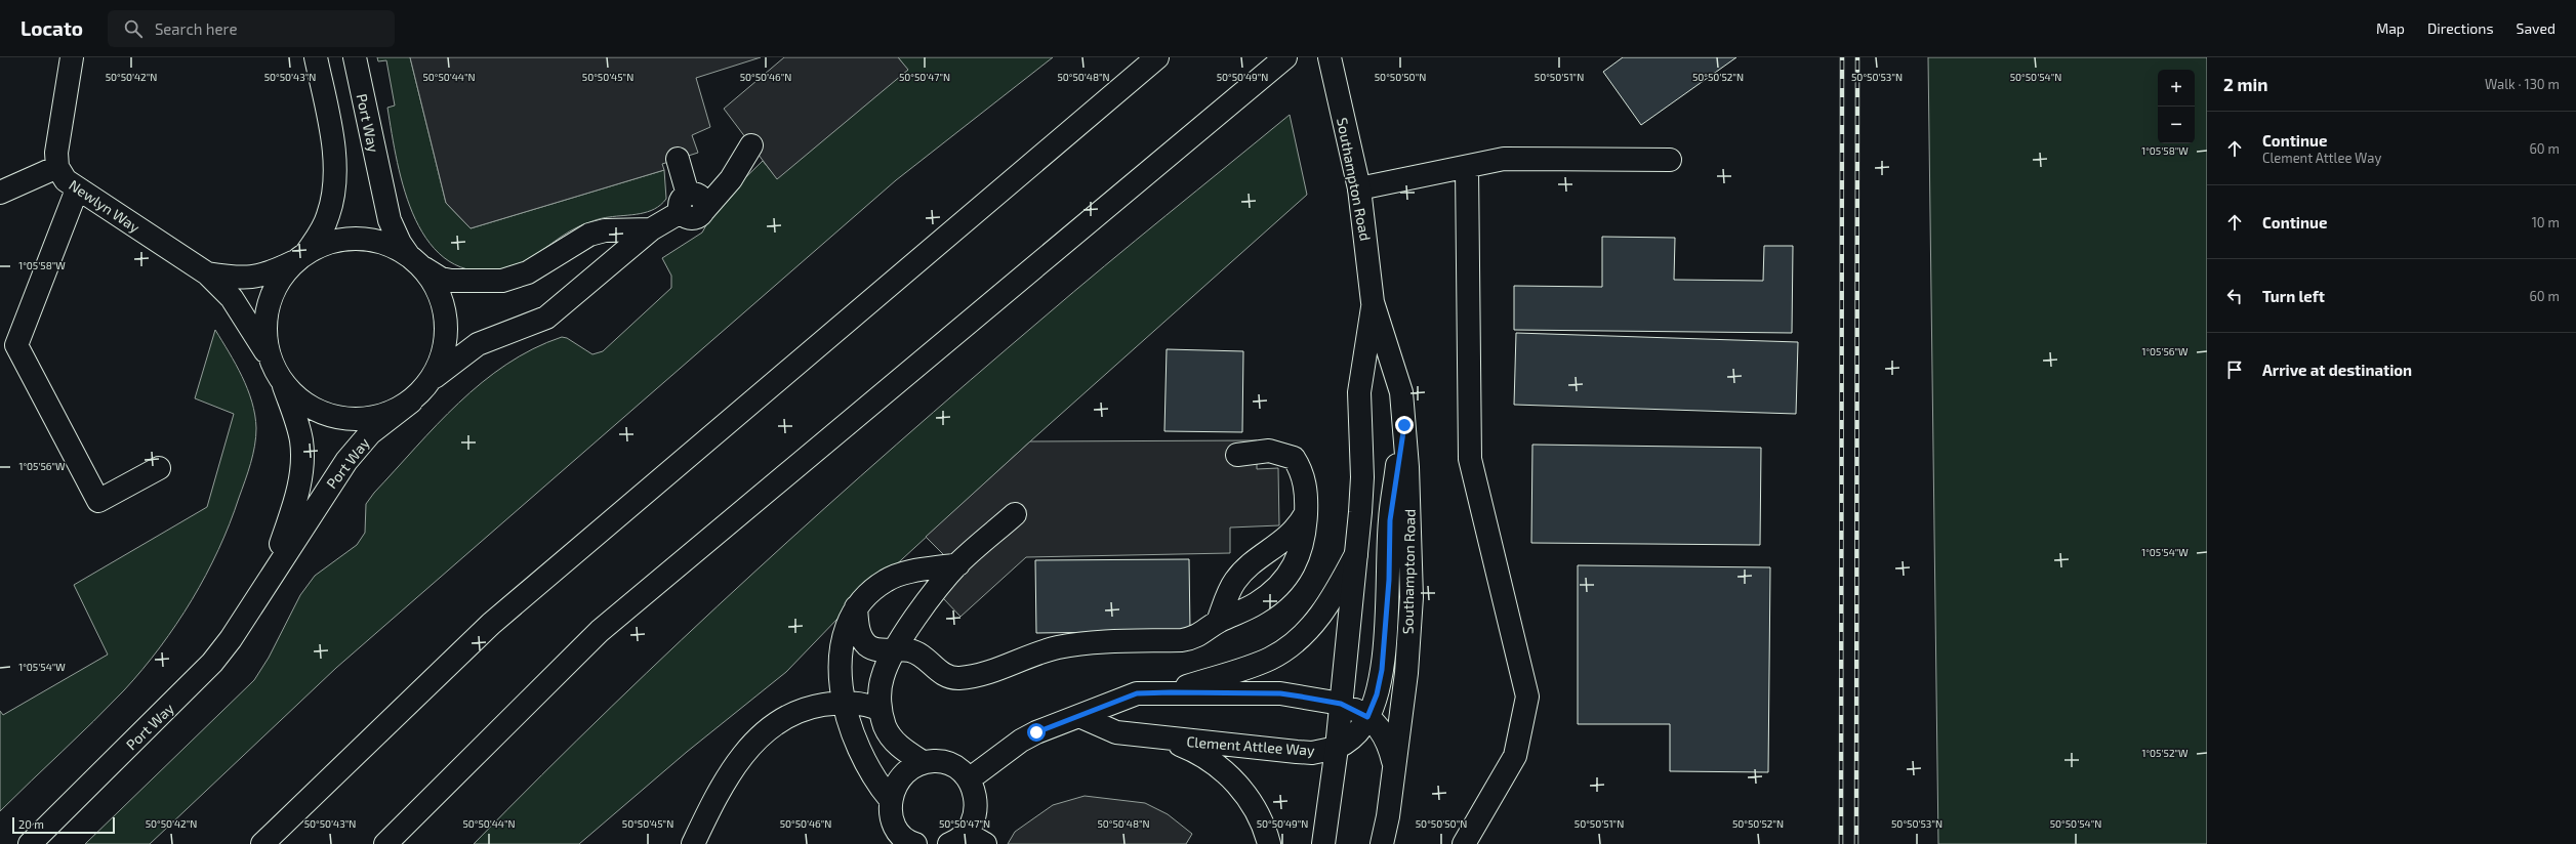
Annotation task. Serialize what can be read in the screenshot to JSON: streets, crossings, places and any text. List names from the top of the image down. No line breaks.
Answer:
{"streets":{"main road":["Port Way","Southampton Road","Newlyn Way","Clement Attlee Way"]},"crossings":[["Southampton Road","Clement Attlee Way"]],"scale_bar":"20 m","page":{"header":"Locato","search":"Search here","nav":["Map","Directions","Saved"],"heading":["2 min","Walk · 130 m"],"map_buttons":["+","−"],"list":[["Continue","Clement Attlee Way","60 m"],["Continue","10 m"],["Turn left","60 m"],"Arrive at destination"],"scale":"20 m"},"coordinates":["50°50'42\"N","50°50'43\"N","50°50'44\"N","50°50'45\"N","50°50'46\"N","50°50'47\"N","50°50'48\"N","50°50'49\"N","50°50'50\"N","50°50'51\"N","50°50'52\"N","50°50'53\"N","50°50'54\"N","1°05'58\"W","1°05'56\"W","1°05'54\"W","1°05'52\"W"]}
